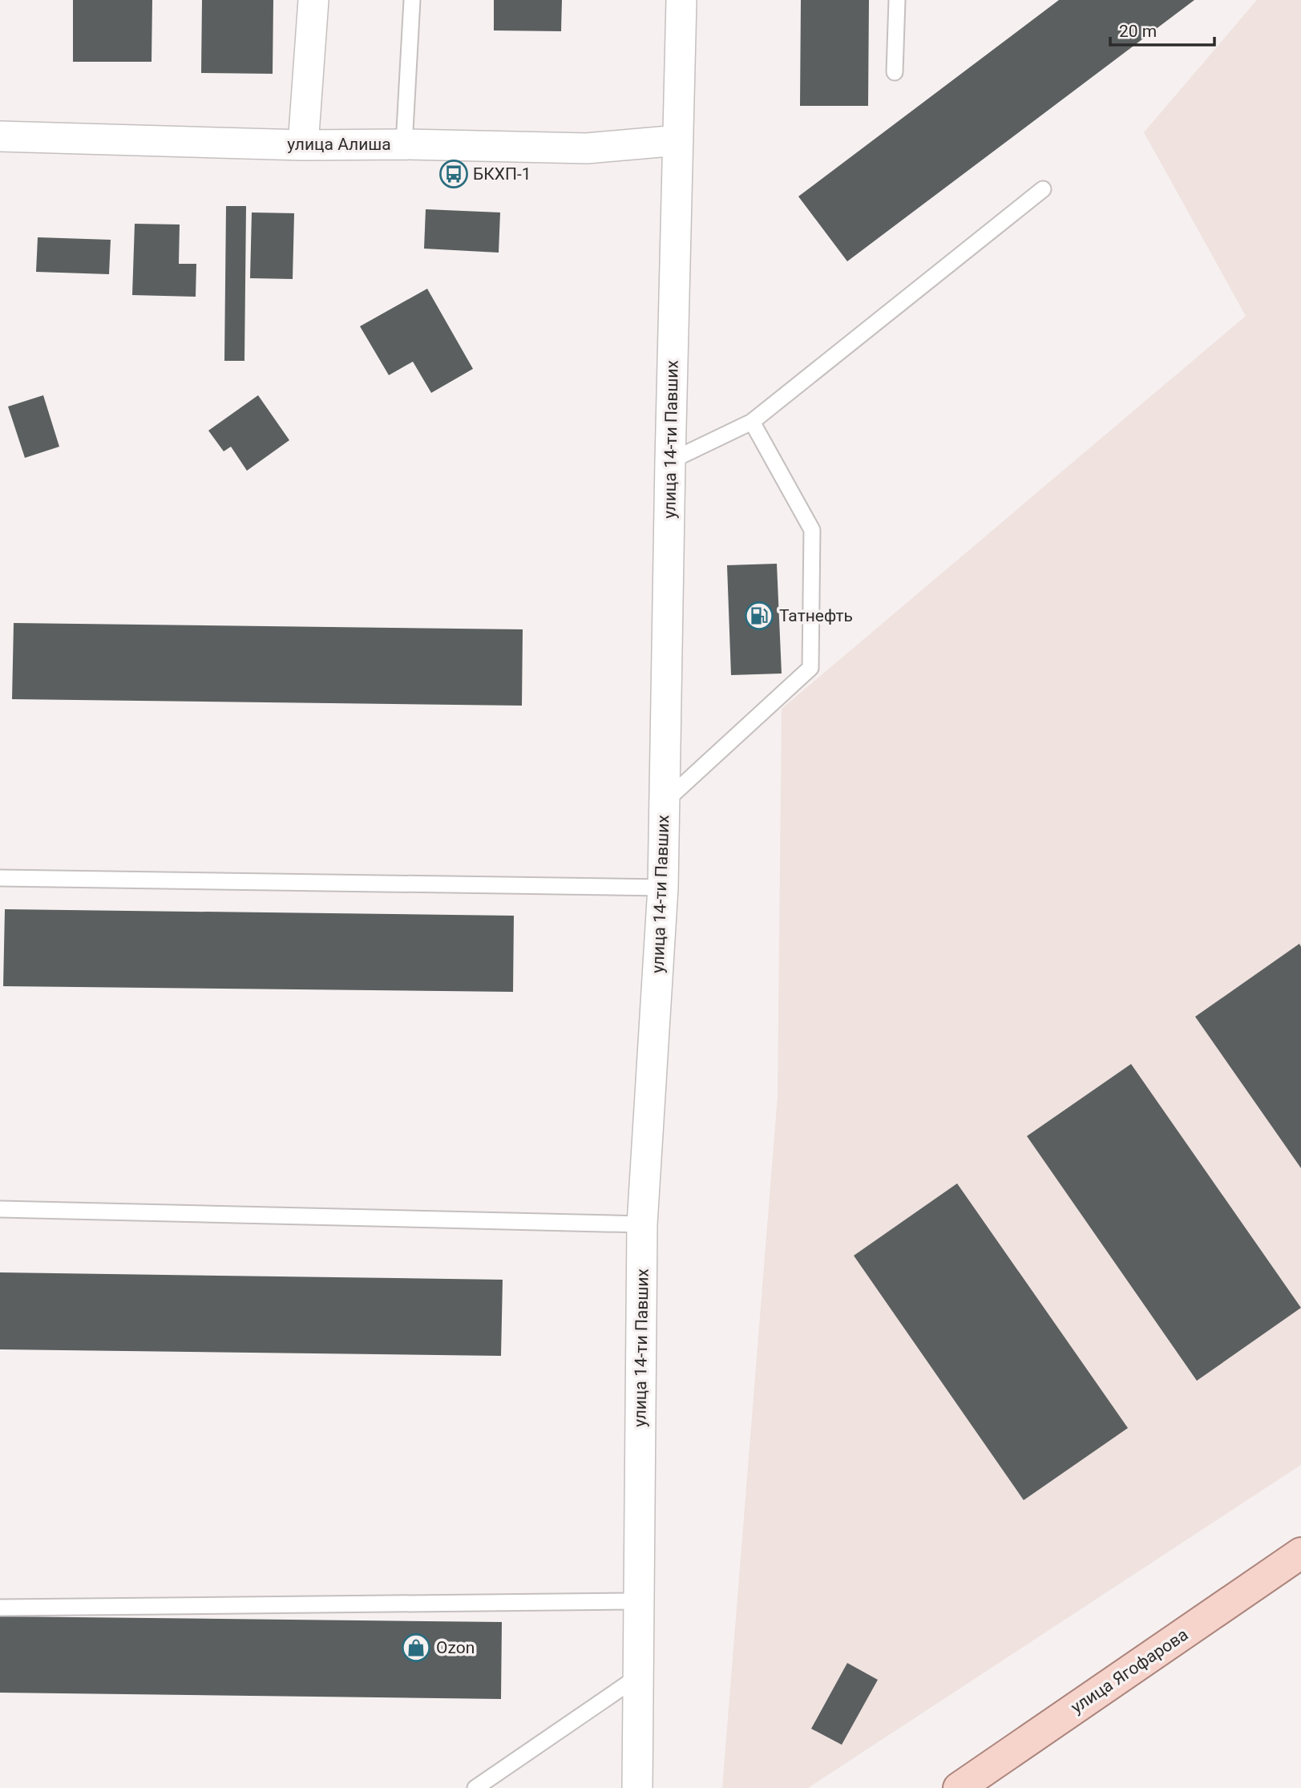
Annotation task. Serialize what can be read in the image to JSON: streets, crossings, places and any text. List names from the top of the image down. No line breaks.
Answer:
{"streets":{"main road":["улица Ягофарова"],"street":["улица Алиша","улица 14-ти Павших"]},"crossings":[["улица Алиша","улица 14-ти Павших"]],"places":{"bus stop":["БКХП-1"],"fuel station":["Татнефть"],"shop":["Ozon"]},"scale_bar":"20 m"}
